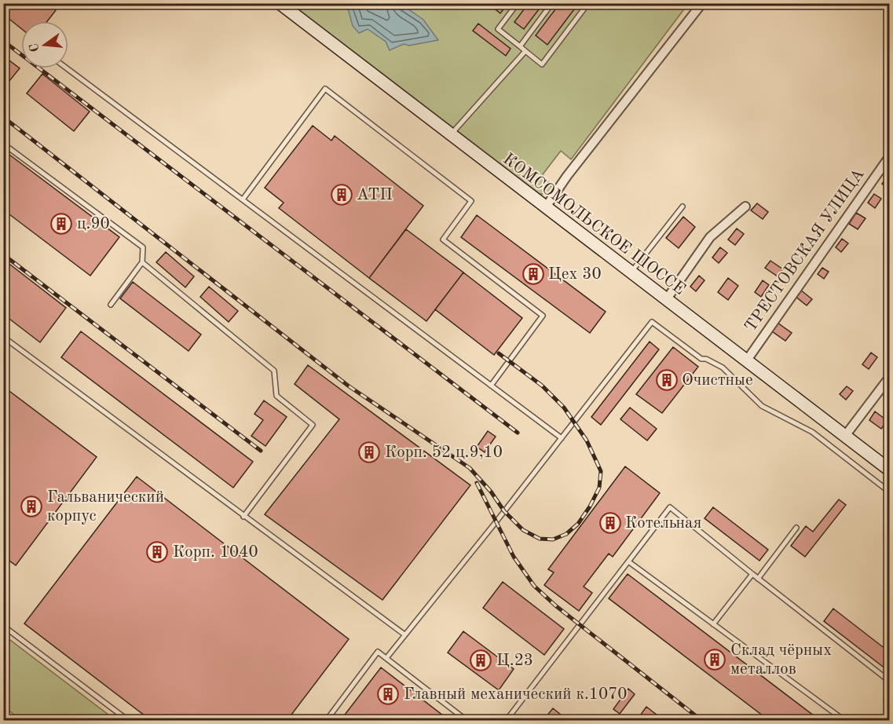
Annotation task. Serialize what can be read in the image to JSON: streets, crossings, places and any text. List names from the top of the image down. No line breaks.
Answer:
{"streets":{"main road":["КОМСОМОЛЬСКОЕ ШОССЕ"],"street":["ТРЕСТОВСКАЯ УЛИЦА"]},"crossings":[["КОМСОМОЛЬСКОЕ ШОССЕ","ТРЕСТОВСКАЯ УЛИЦА"]],"places":{"building":["АТП","ц.90","Цех 30","Очистные","Корп. 52 ц.9,10","Гальванический корпус","Котельная","Корп. 1040","Склад чёрных металлов","Ц.23","Главный механический к.1070"]},"north":"left"}
